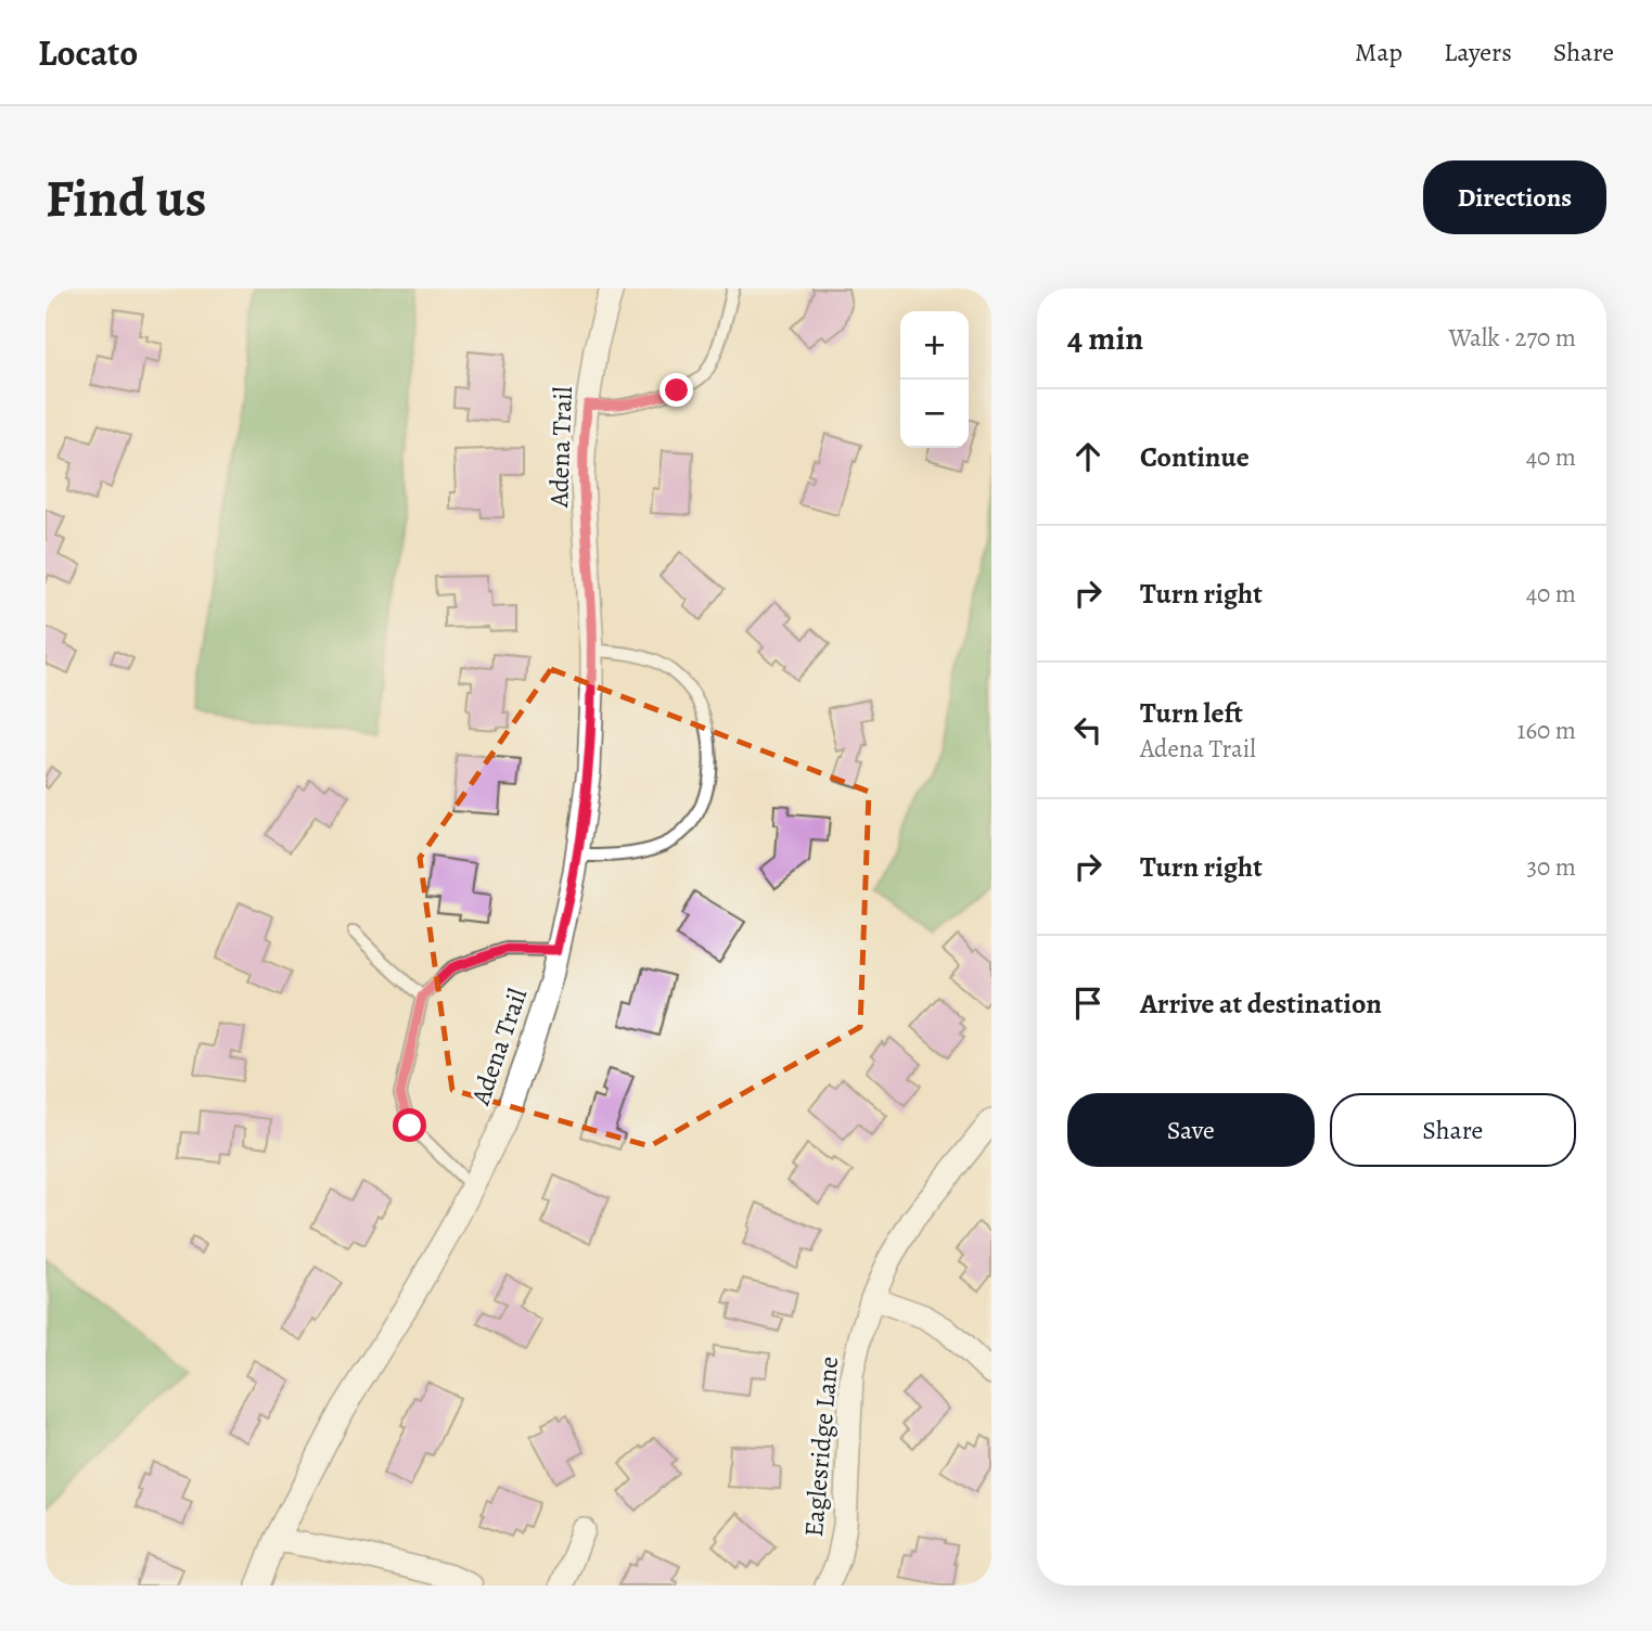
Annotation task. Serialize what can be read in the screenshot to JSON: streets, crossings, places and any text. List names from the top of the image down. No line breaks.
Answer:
{"streets":{"street":["Adena Trail","Eaglesridge Lane"]},"page":{"header":"Locato","nav":["Map","Layers","Share"],"buttons":["Directions",["Save","Share"]],"title":"Find us","heading":["4 min","Walk · 270 m"],"map_buttons":["+","−"],"list":[["Continue","40 m"],["Turn right","40 m"],["Turn left","Adena Trail","160 m"],["Turn right","30 m"],"Arrive at destination"]}}
